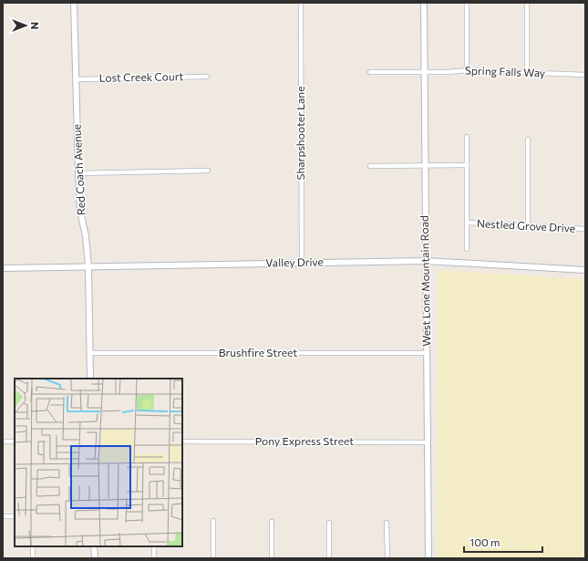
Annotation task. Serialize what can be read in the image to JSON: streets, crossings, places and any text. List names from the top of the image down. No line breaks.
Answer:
{"streets":{"street":["Spring Falls Way","Lost Creek Court","Sharpshooter Lane","Red Coach Avenue","Nestled Grove Drive","Valley Drive","West Lone Mountain Road","Brushfire Street","Pony Express Street"]},"crossings":[["Spring Falls Way","West Lone Mountain Road"],["Lost Creek Court","Red Coach Avenue"],["Sharpshooter Lane","Valley Drive"],["Red Coach Avenue","Valley Drive"],["Red Coach Avenue","Brushfire Street"],["Valley Drive","West Lone Mountain Road"],["West Lone Mountain Road","Brushfire Street"],["West Lone Mountain Road","Pony Express Street"]],"scale_bar":"100 m","north":"right"}
